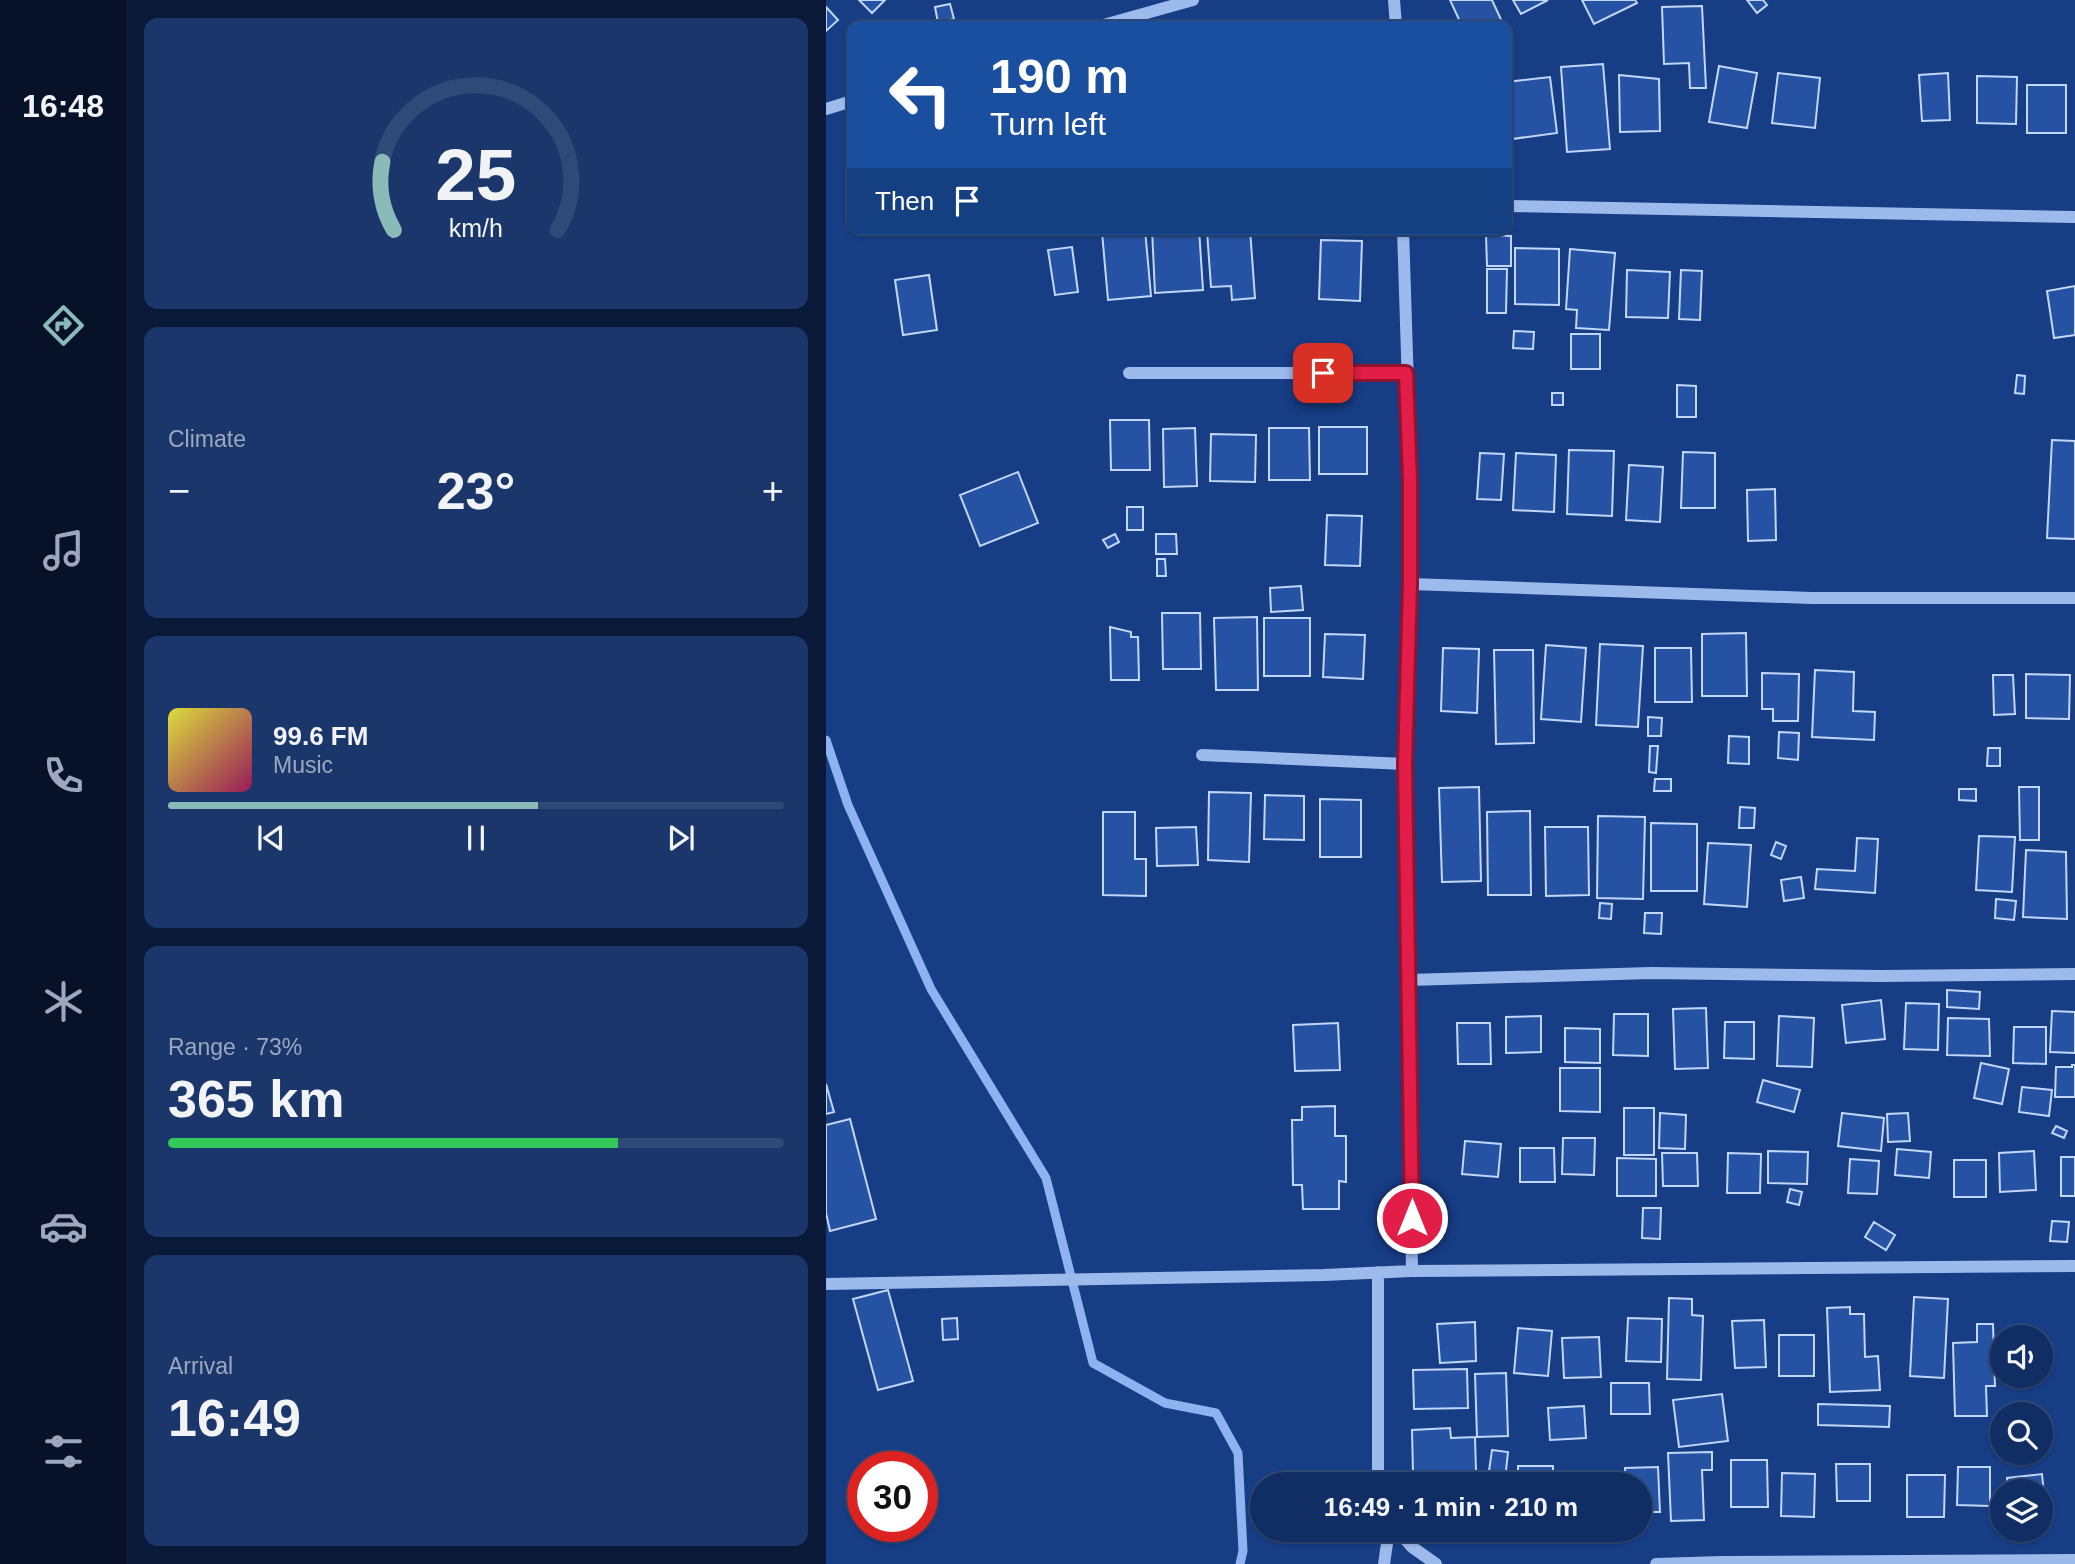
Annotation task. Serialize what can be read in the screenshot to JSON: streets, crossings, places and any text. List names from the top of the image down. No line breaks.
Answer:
{"page":{"tabs":"16:48","turn":["190 m","Turn left"],"then":"Then","tile":["Climate",["Range · 73%","365 km"],["Arrival","16:49"]],"heat":["−","23°","+"],"song":["99.6 FM","Music"],"limit":"30","trip":"16:49 · 1 min · 210 m","gauge":["25","km/h"]}}
